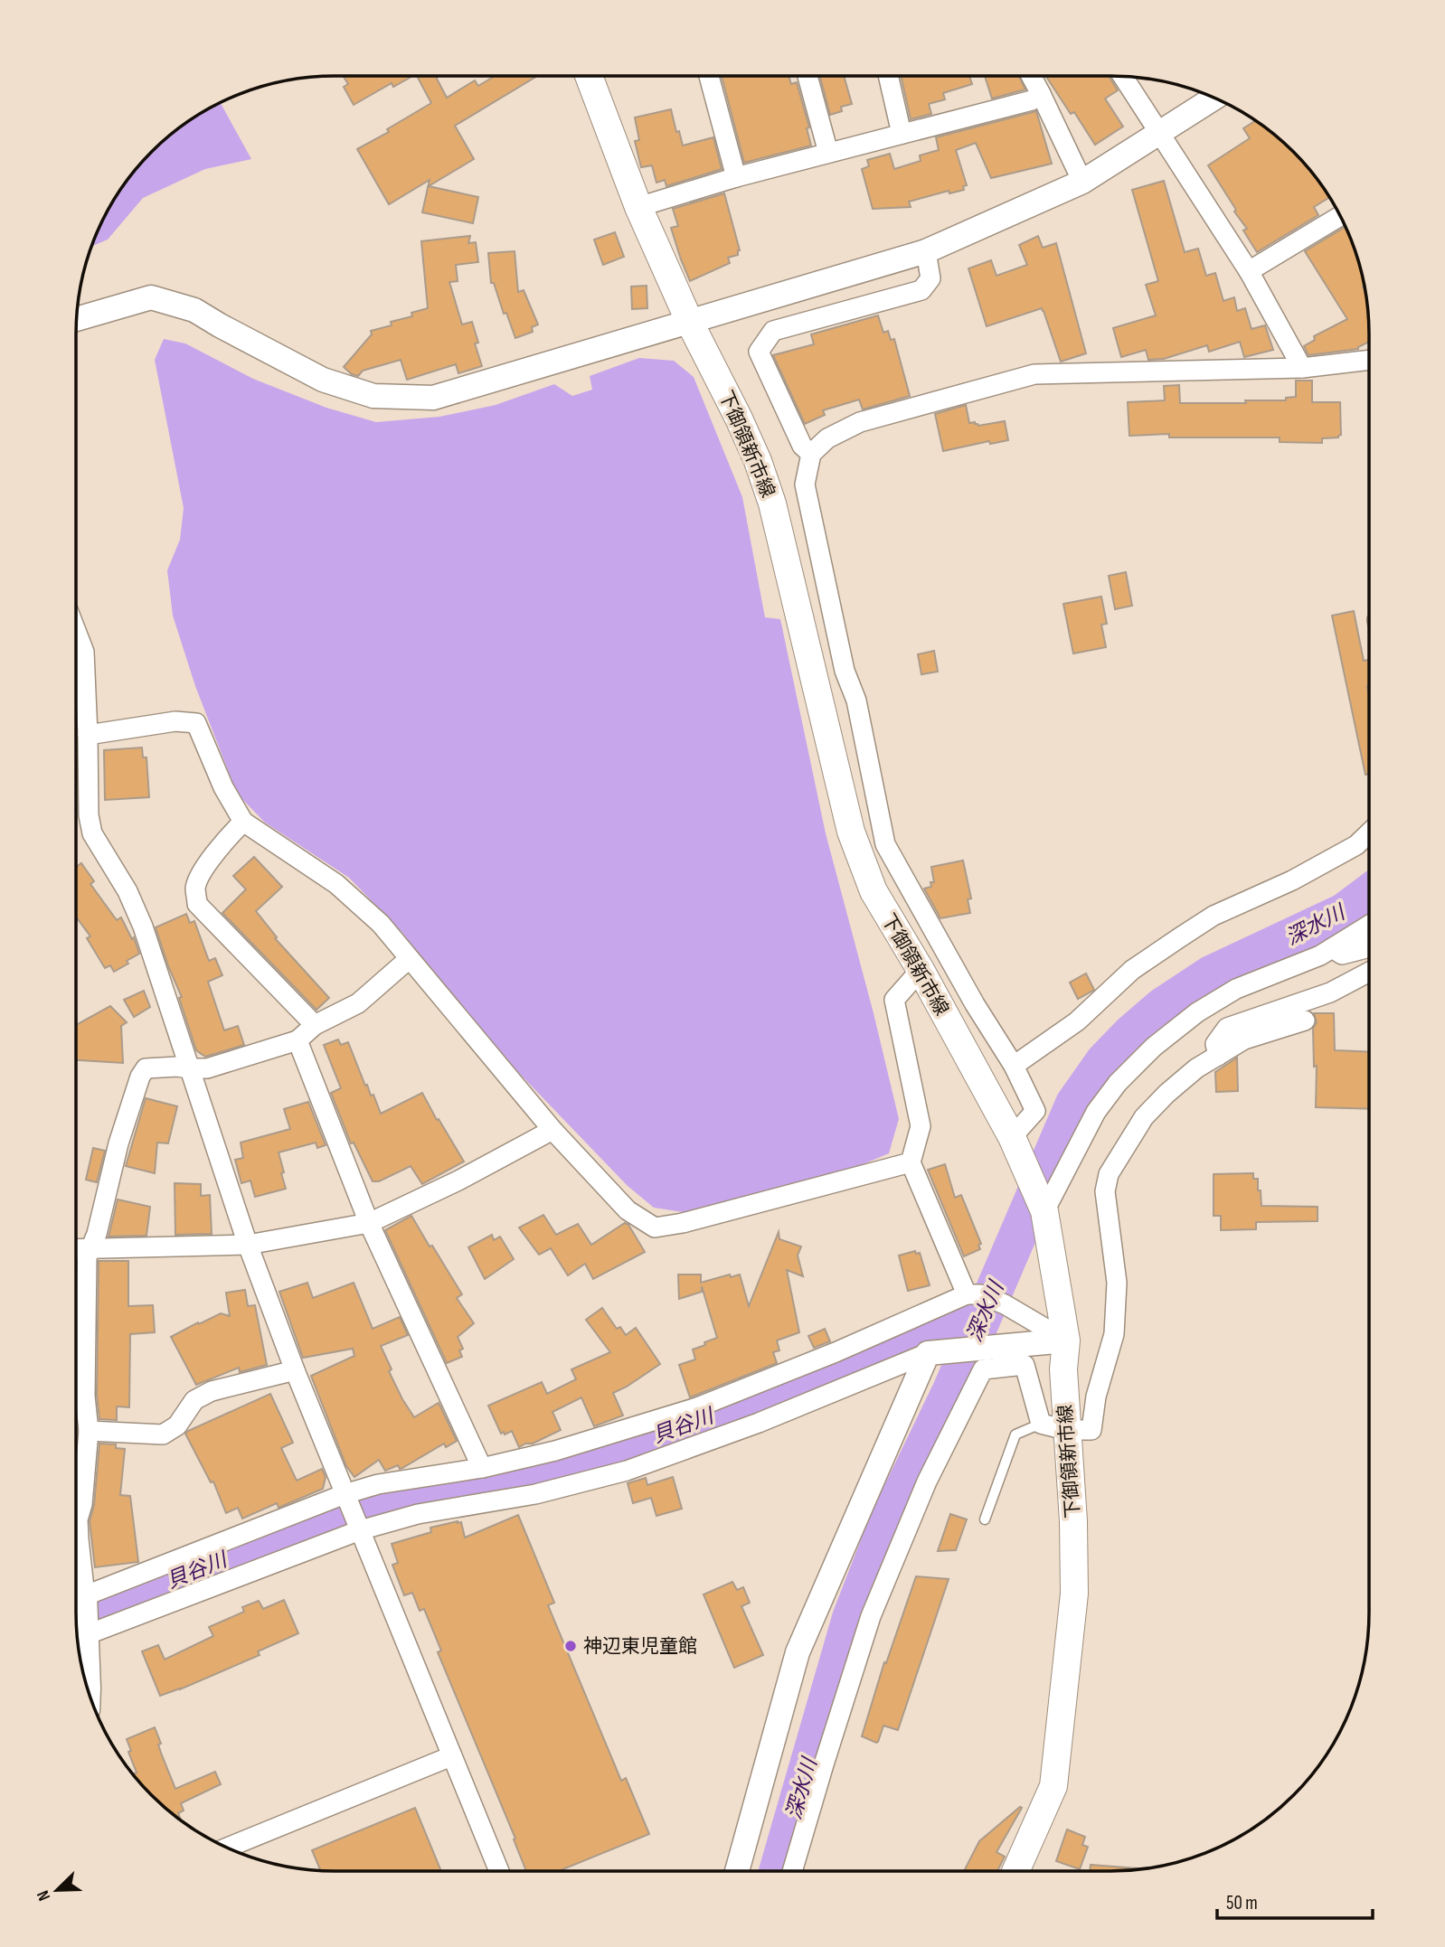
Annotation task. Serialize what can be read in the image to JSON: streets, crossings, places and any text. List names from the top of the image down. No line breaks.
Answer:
{"streets":{"main road":["下御領新市線"]},"water":["深水川","貝谷川"],"places":["神辺東児童館"],"scale_bar":"50 m","north":"bottom left"}
